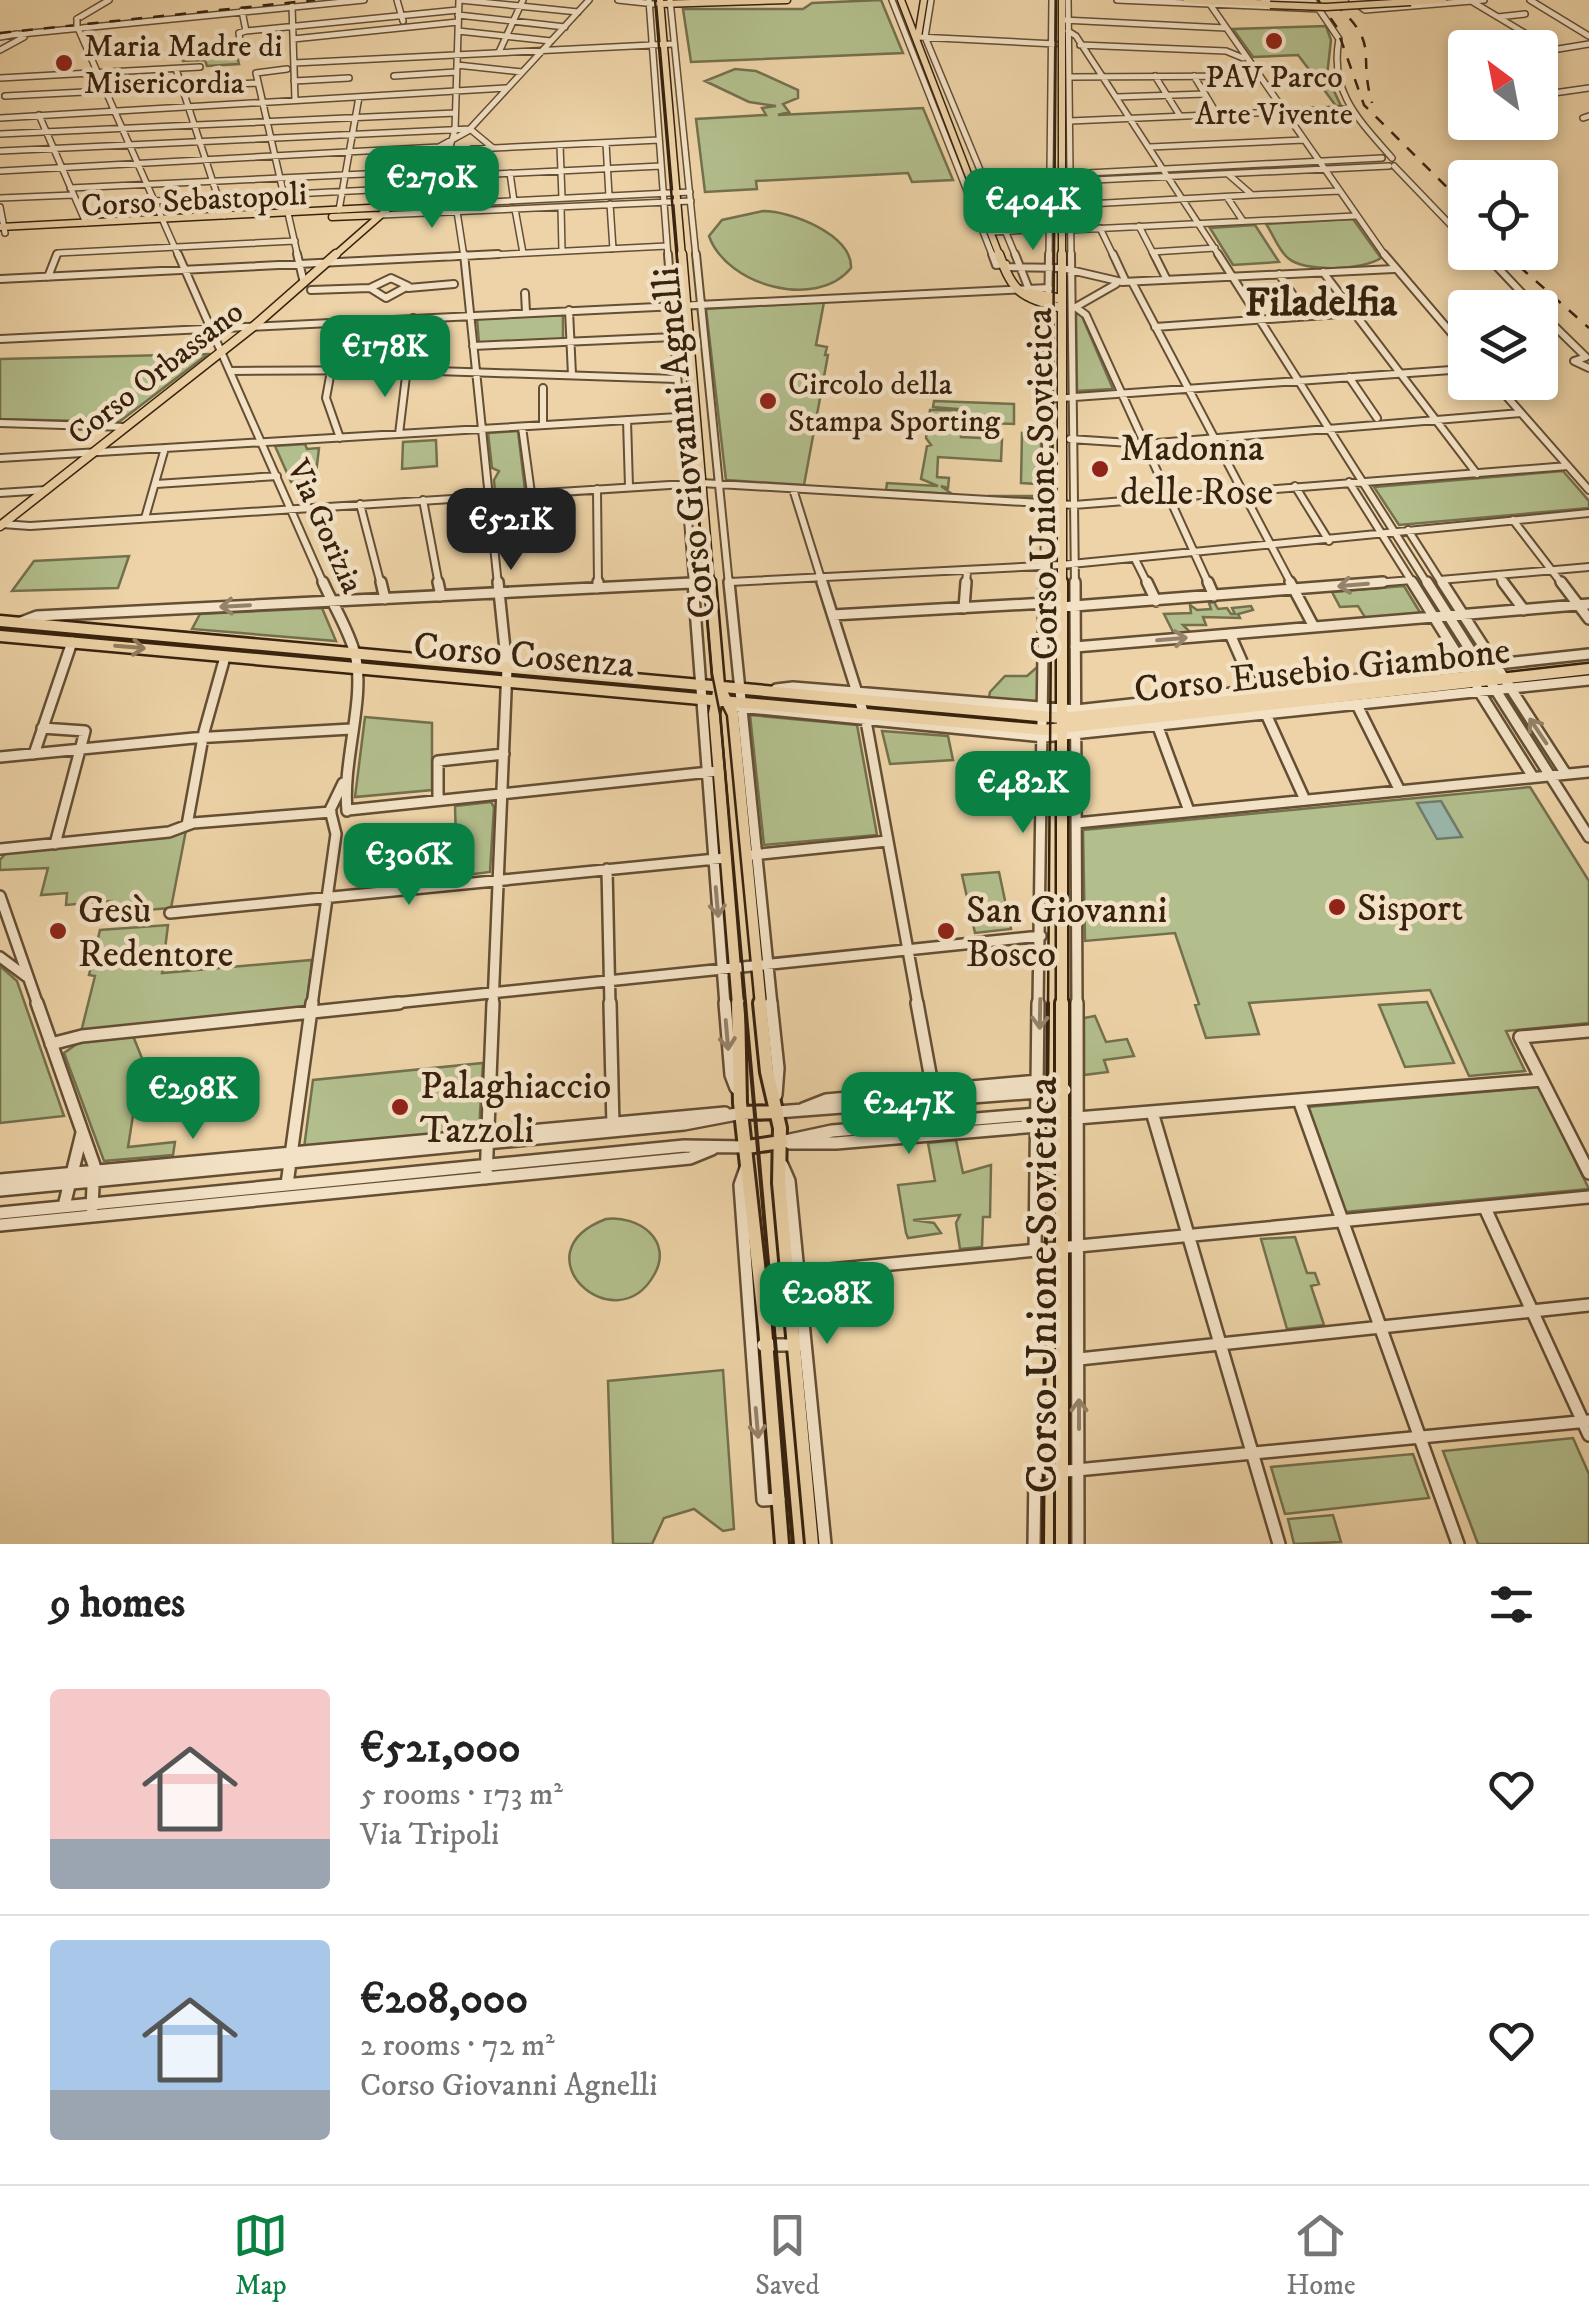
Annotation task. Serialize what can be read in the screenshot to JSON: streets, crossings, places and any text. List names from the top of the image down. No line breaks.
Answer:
{"streets":{"main road":["Corso Sebastopoli","Corso Orbassano","Corso Giovanni Agnelli","Corso Unione Sovietica","Corso Cosenza","Corso Eusebio Giambone"],"street":["Via Gorizia"]},"crossings":[["Corso Sebastopoli","Corso Orbassano"],["Corso Sebastopoli","Corso Giovanni Agnelli"],["Corso Sebastopoli","Via Gorizia"],["Corso Orbassano","Via Gorizia"],["Corso Giovanni Agnelli","Corso Cosenza"],["Corso Unione Sovietica","Corso Cosenza"],["Corso Unione Sovietica","Corso Eusebio Giambone"],["Via Gorizia","Corso Cosenza"],["Corso Cosenza","Corso Eusebio Giambone"]],"districts":["Filadelfia"],"places":["PAV Parco Arte Vivente","Maria Madre di Misericordia","Circolo della Stampa Sporting","Madonna delle Rose","Sisport","Gesù Redentore","San Giovanni Bosco","Palaghiaccio Tazzoli"],"north":"top left","page":{"price":["€270K","€404K","€178K","€521K","€482K","€306K","€298K","€247K","€208K"],"heading":"9 homes","list":[{"name":"€521,000","note":"5 rooms · 173 m² · Via Tripoli"},{"name":"€208,000","note":"2 rooms · 72 m² · Corso Giovanni Agnelli"}],"tabs":["Map","Saved","Home"]}}
